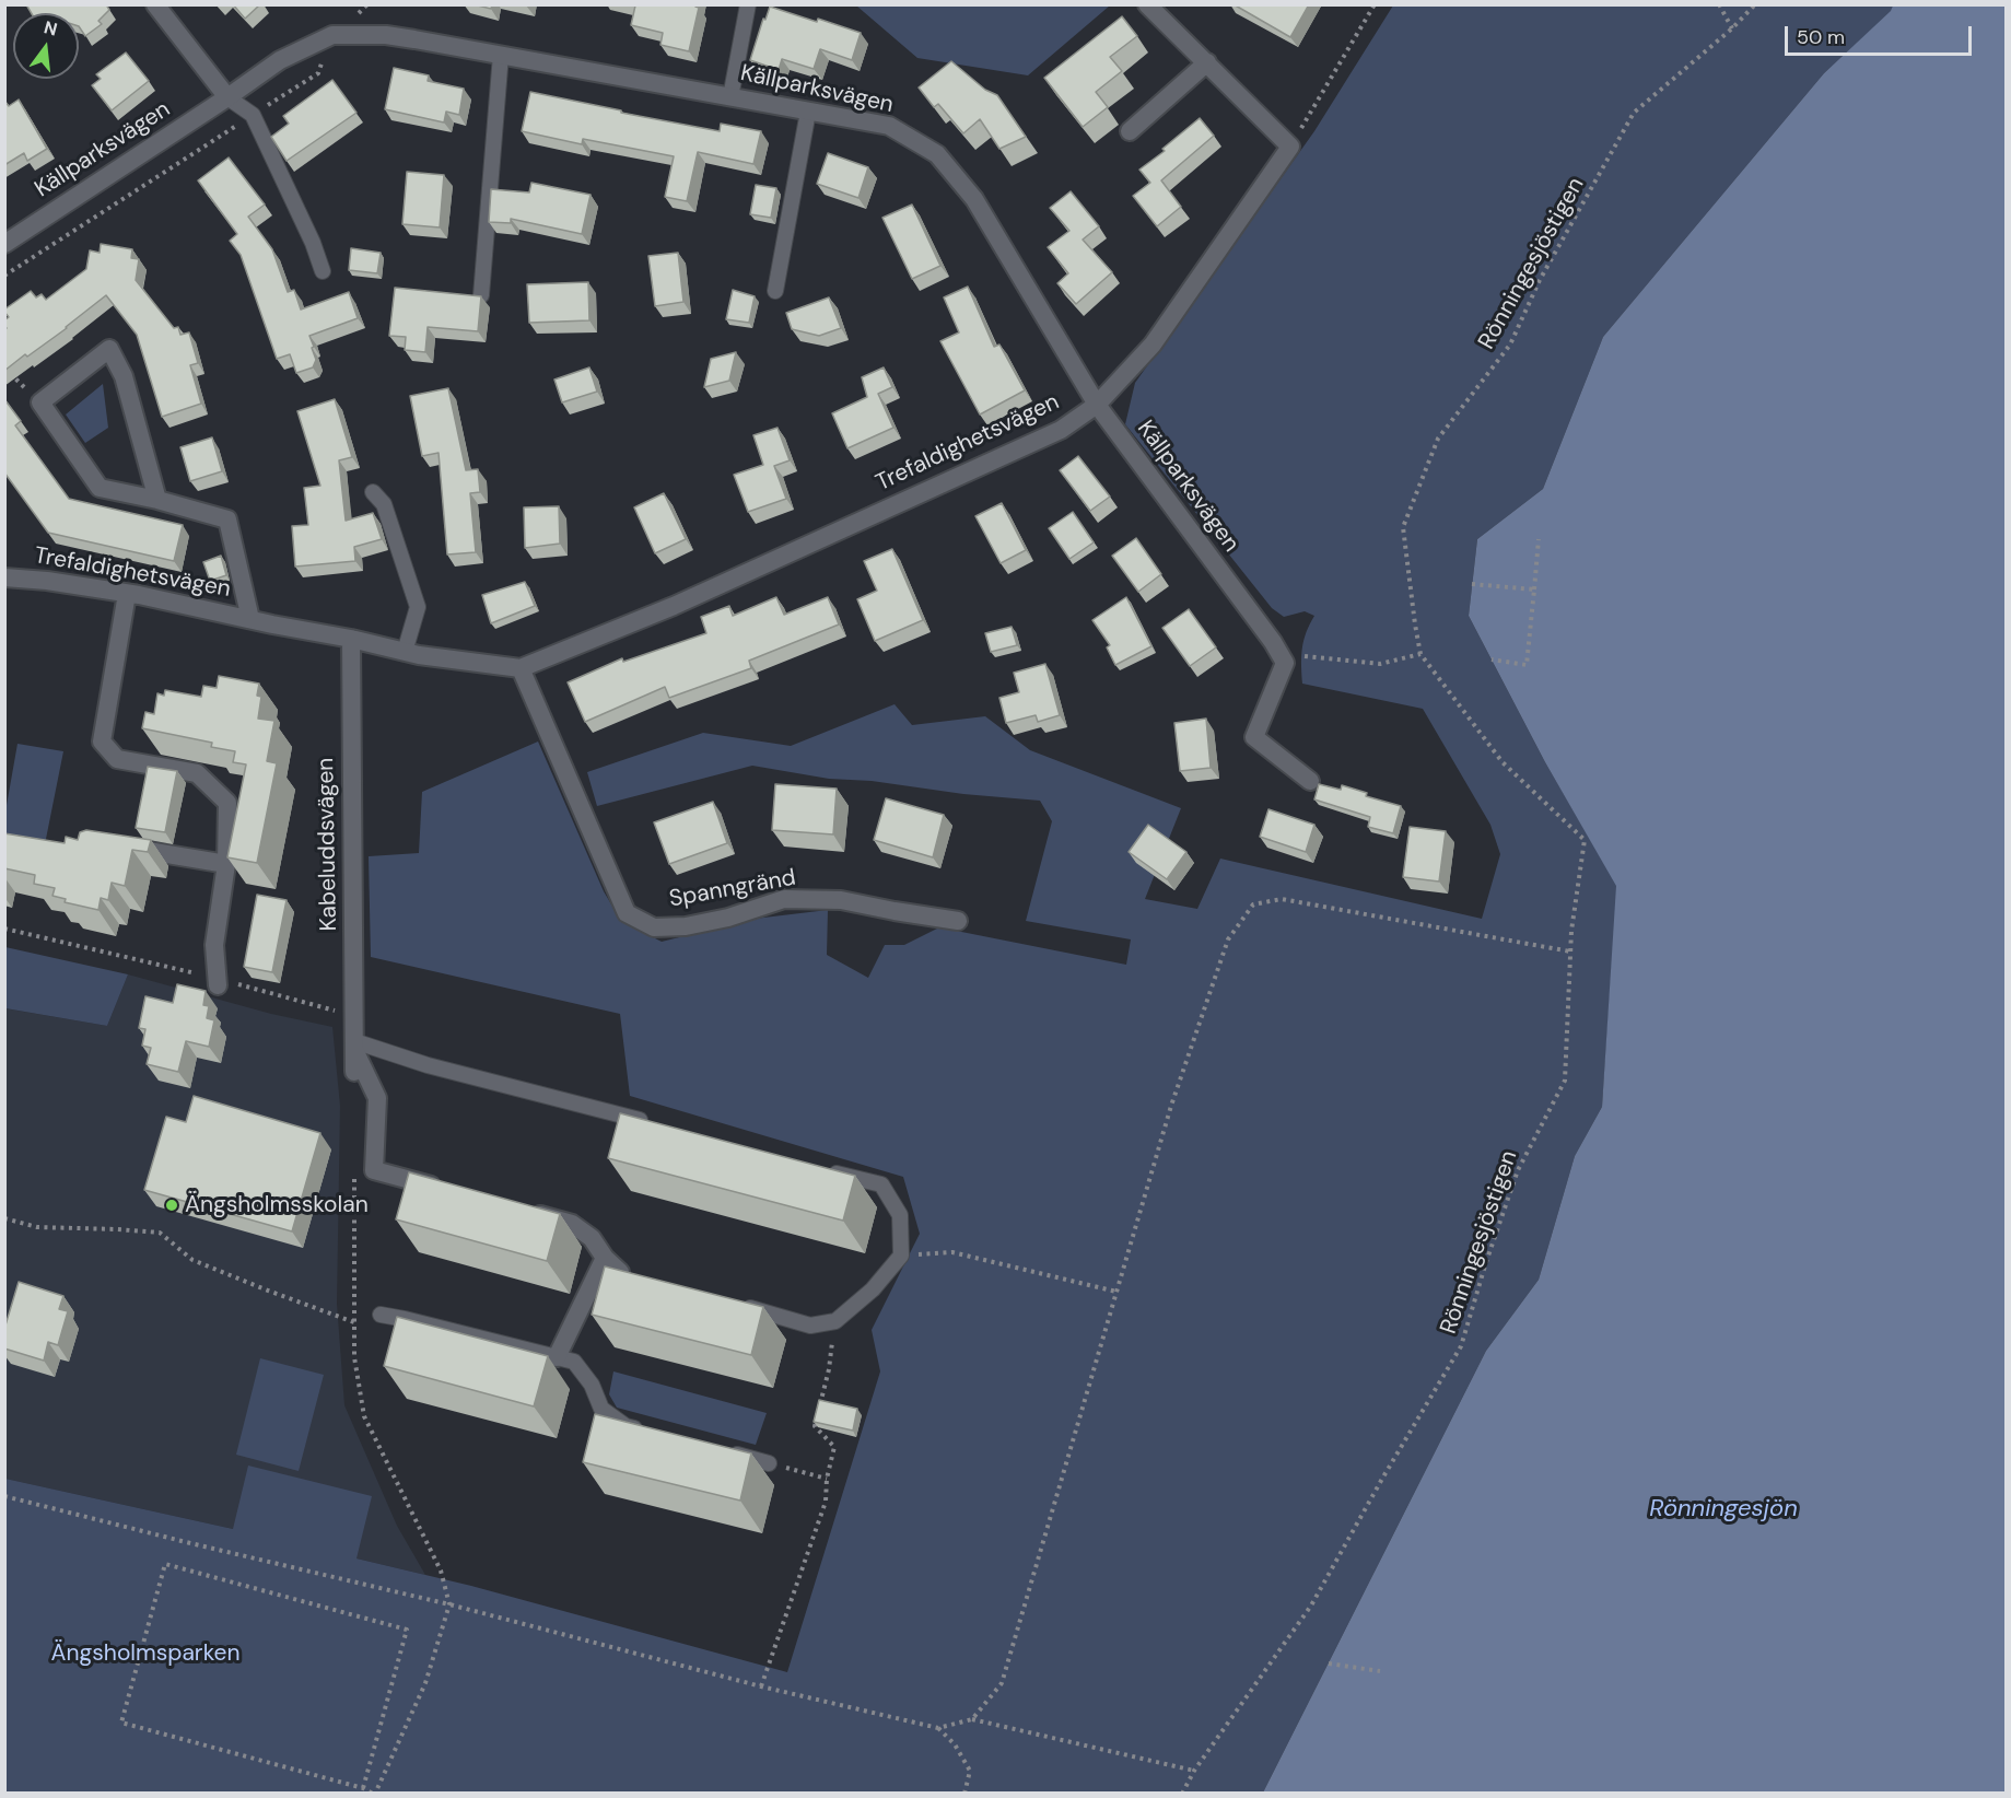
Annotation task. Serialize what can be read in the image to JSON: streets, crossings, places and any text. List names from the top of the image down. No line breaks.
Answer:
{"streets":{"street":["Källparksvägen","Trefaldighetsvägen","Kabeluddsvägen","Spanngränd"],"path":["Rönningesjöstigen"]},"crossings":[["Källparksvägen","Trefaldighetsvägen"],["Trefaldighetsvägen","Kabeluddsvägen"],["Trefaldighetsvägen","Spanngränd"]],"water":["Rönningesjön"],"parks":["Ängsholmsparken"],"places":["Ängsholmsskolan"],"scale_bar":"50 m","north":"top"}
